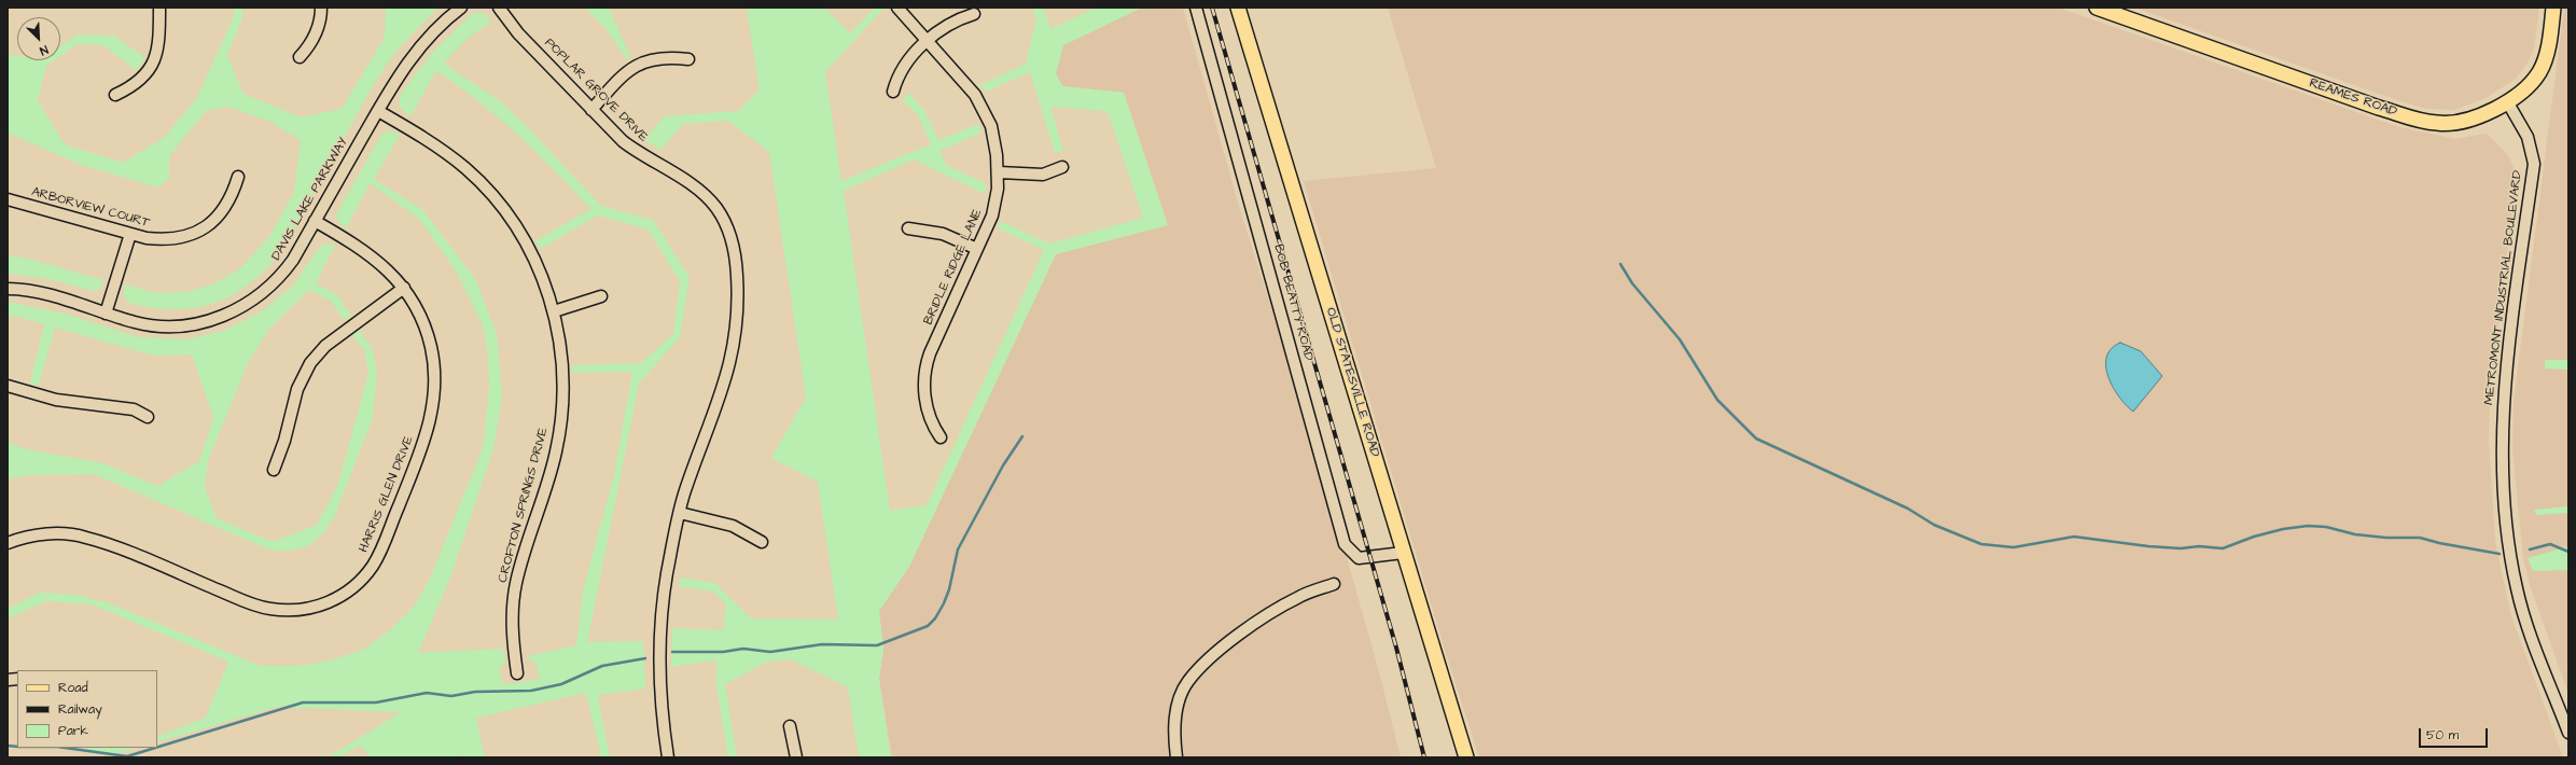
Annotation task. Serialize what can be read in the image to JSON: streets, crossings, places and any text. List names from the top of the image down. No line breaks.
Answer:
{"streets":{"main road":["REAMES ROAD","OLD STATESVILLE ROAD"],"street":["POPLAR GROVE DRIVE","DAVIS LAKE PARKWAY","ARBORVIEW COURT","BRIDLE RIDGE LANE","METROMONT INDUSTRIAL BOULEVARD","BOB BEATTY ROAD","HARRIS GLEN DRIVE","CROFTON SPRINGS DRIVE"]},"crossings":[["REAMES ROAD","METROMONT INDUSTRIAL BOULEVARD"],["DAVIS LAKE PARKWAY","HARRIS GLEN DRIVE"],["DAVIS LAKE PARKWAY","CROFTON SPRINGS DRIVE"],["BOB BEATTY ROAD","OLD STATESVILLE ROAD"]],"legend":["Road","Railway","Park"],"scale_bar":"50 m","north":"bottom right"}
